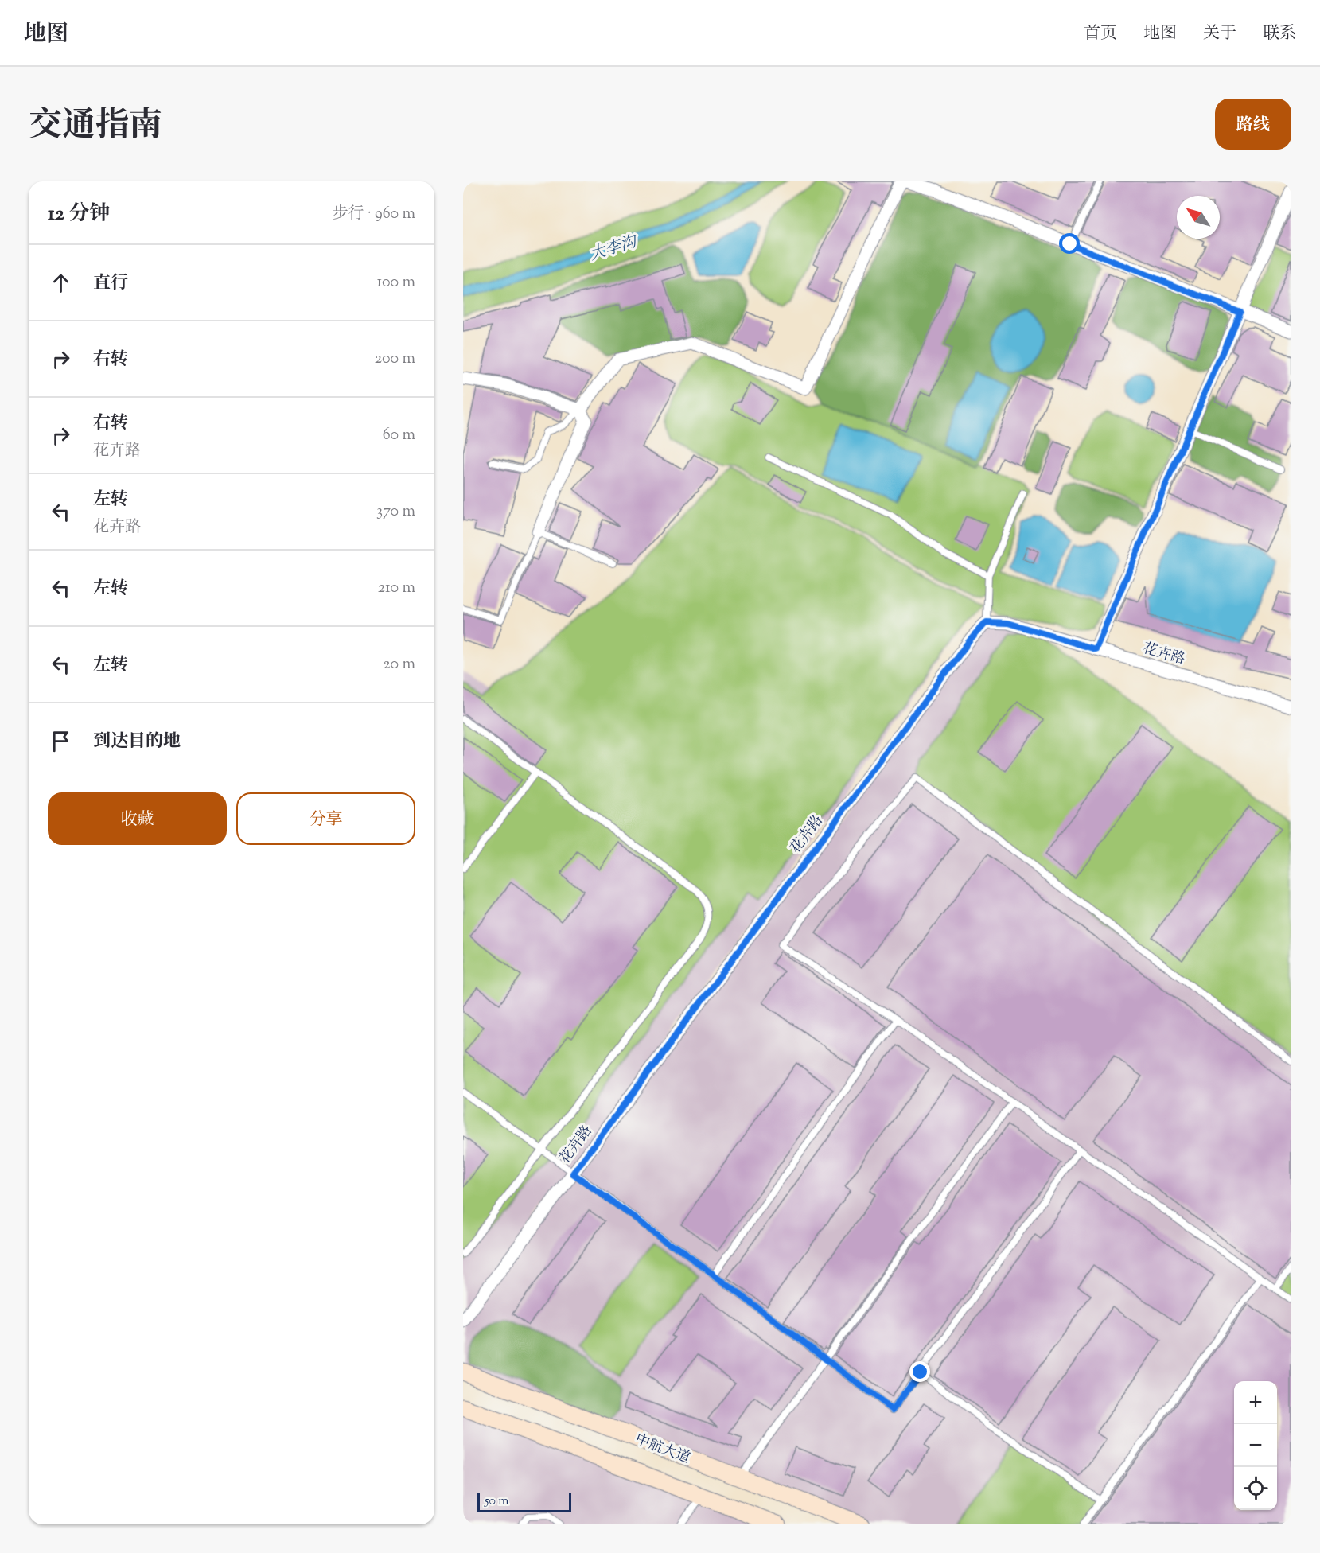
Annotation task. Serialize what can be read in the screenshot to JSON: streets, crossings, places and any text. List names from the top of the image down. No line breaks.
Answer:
{"streets":{"main road":["中航大道"],"street":["花卉路"]},"water":["大李沟"],"scale_bar":"50 m","north":"top left","page":{"header":"地图","nav":["首页","地图","关于","联系"],"title":"交通指南","buttons":["路线",["收藏","分享"]],"heading":["12 分钟","步行 · 960 m"],"list":[["直行","100 m"],["右转","200 m"],["右转","花卉路","60 m"],["左转","花卉路","370 m"],["左转","210 m"],["左转","20 m"],"到达目的地"],"map_buttons":["+","−"],"scale":"50 m"}}
